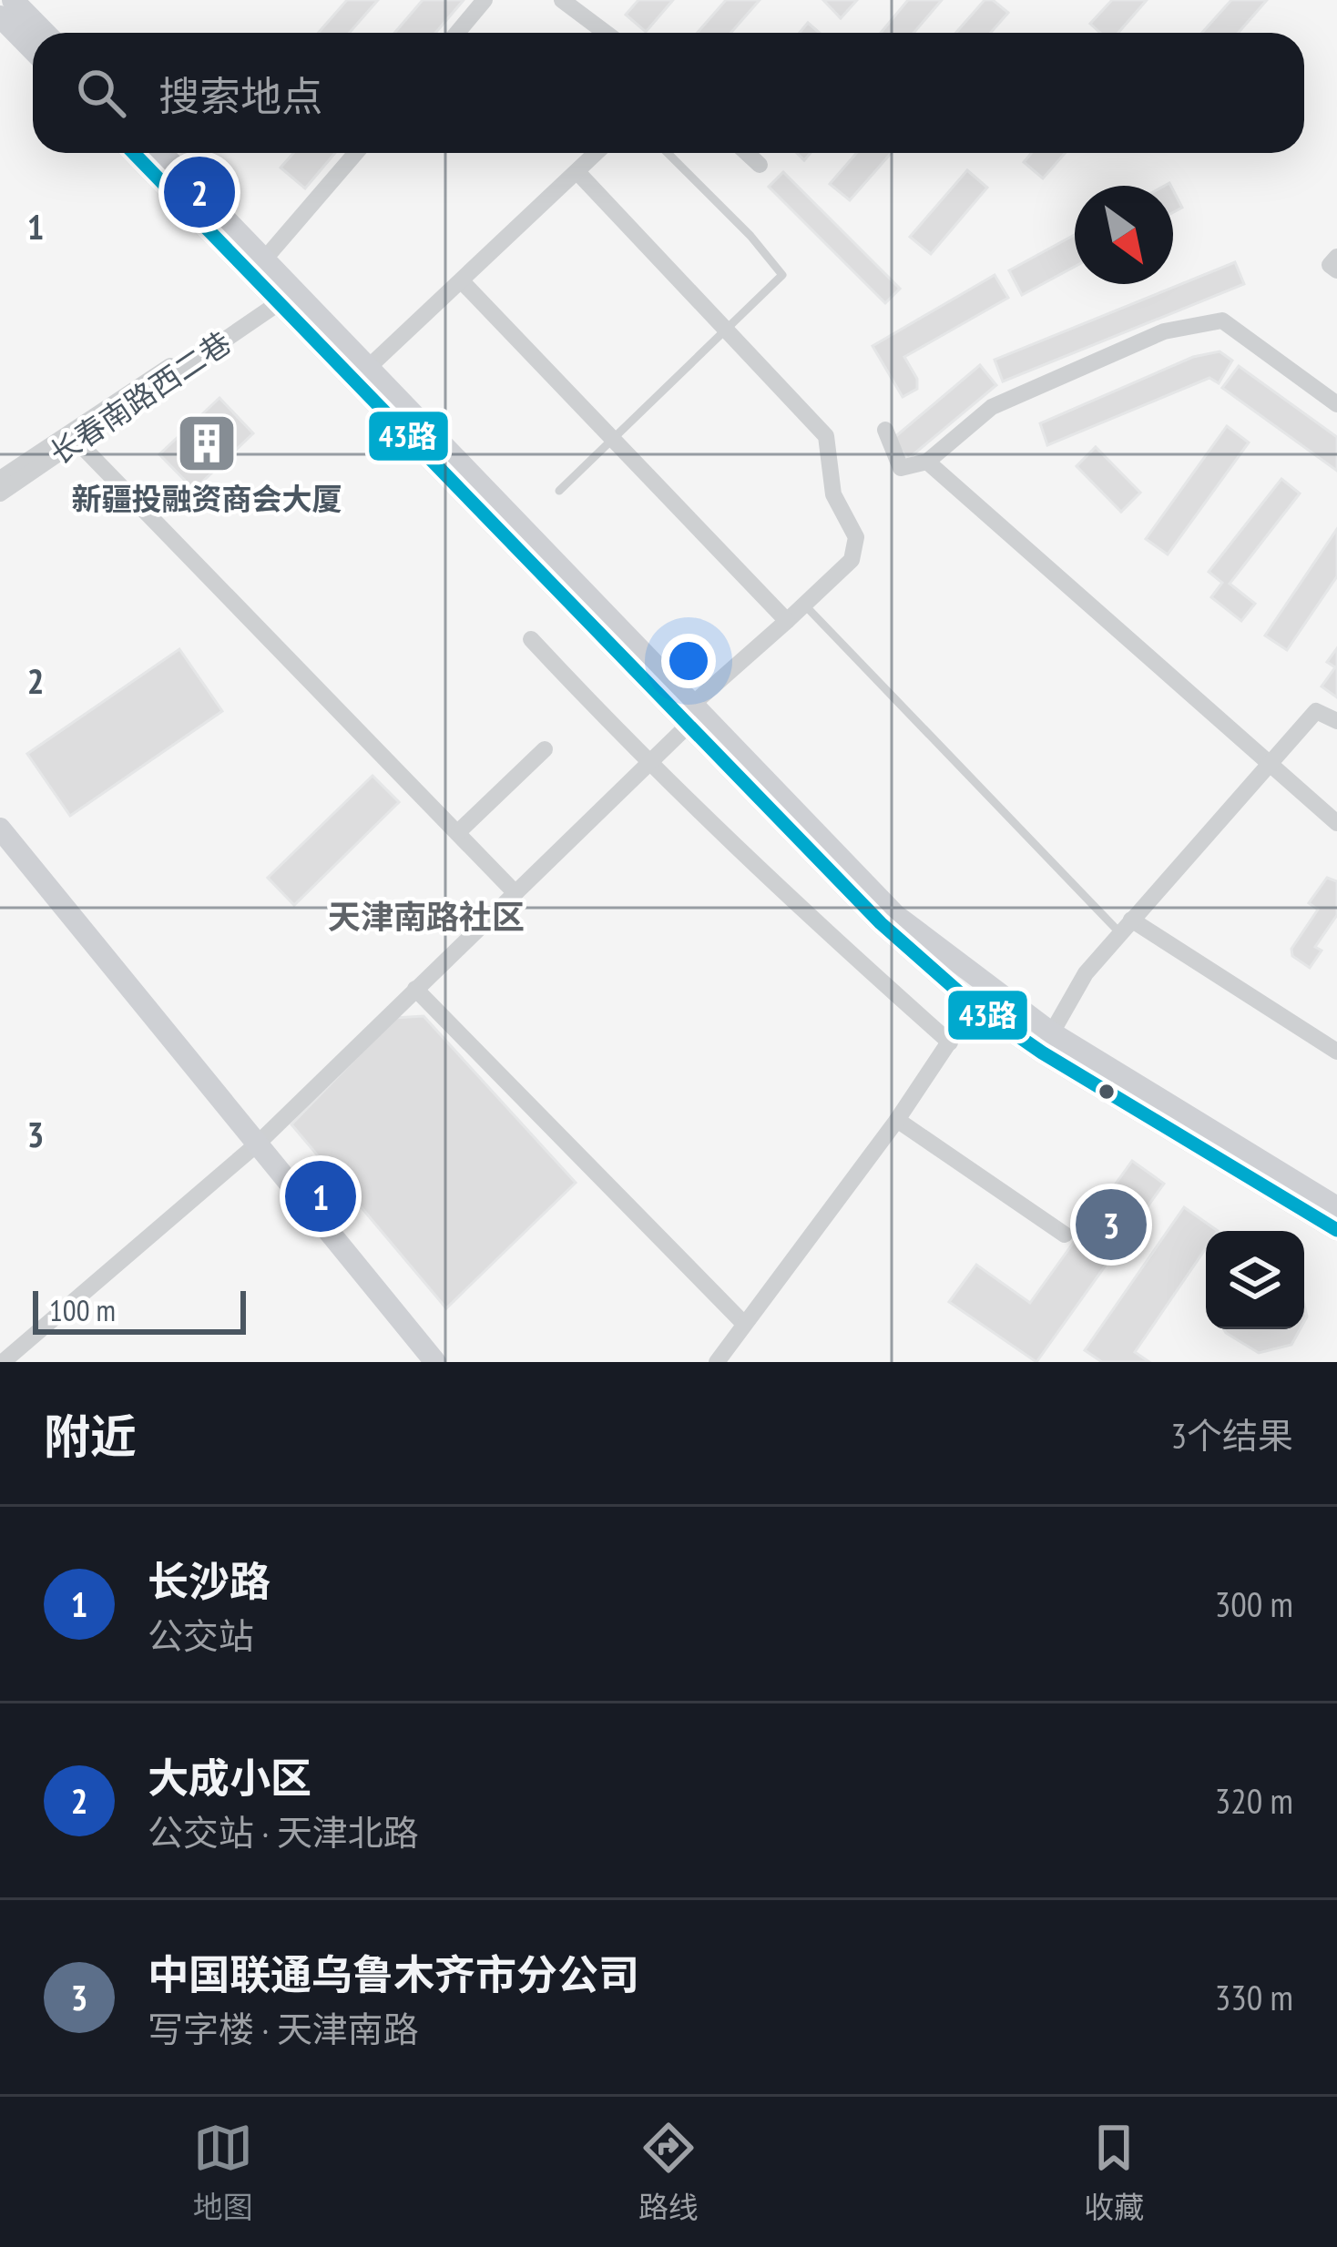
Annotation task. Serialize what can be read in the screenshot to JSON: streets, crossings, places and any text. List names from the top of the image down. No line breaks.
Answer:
{"streets":{"street":["长春南路西二巷"]},"districts":["天津南路社区"],"places":{"building":["新疆投融资商会大厦"]},"lines":["transit line 43路"],"scale_bar":"100 m","north":"bottom right","page":{"search":"搜索地点","pins":["2","1","3"],"scale":"100 m","heading":["附近","3个结果"],"list":[{"mark":"1","name":"长沙路","note":"公交站","value":"300 m"},{"mark":"2","name":"大成小区","note":"公交站 · 天津北路","value":"320 m"},{"mark":"3","name":"中国联通乌鲁木齐市分公司","note":"写字楼 · 天津南路","value":"330 m"}],"nav":["地图","路线","收藏"]},"grid":{"rows":["1","2","3"]}}
